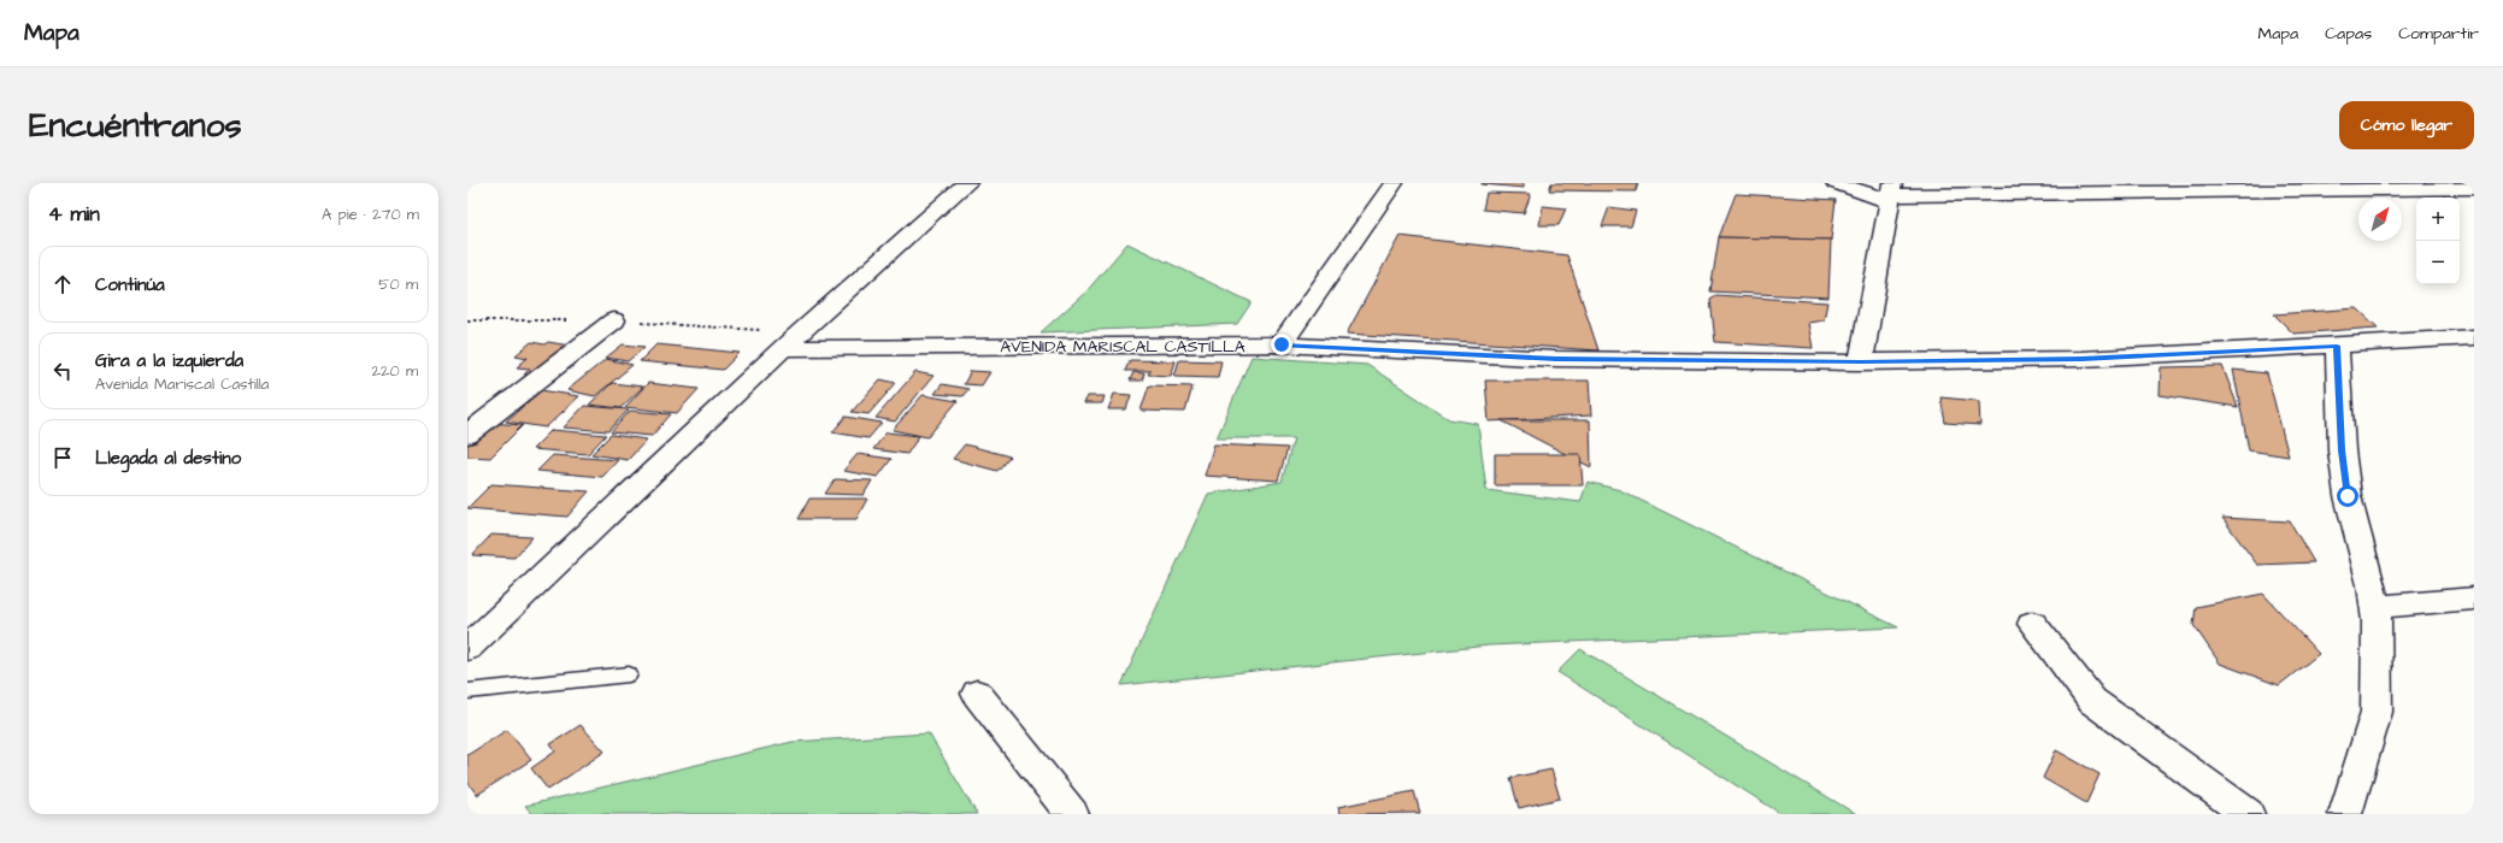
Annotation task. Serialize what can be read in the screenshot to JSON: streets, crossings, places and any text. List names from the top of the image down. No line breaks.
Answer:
{"streets":{"street":["AVENIDA MARISCAL CASTILLA"]},"north":"top right","page":{"header":"Mapa","nav":["Mapa","Capas","Compartir"],"buttons":"Cómo llegar","title":"Encuéntranos","heading":["4 min","A pie · 270 m"],"map_buttons":["+","−"],"list":[["Continúa","50 m"],["Gira a la izquierda","Avenida Mariscal Castilla","220 m"],"Llegada al destino"]}}
